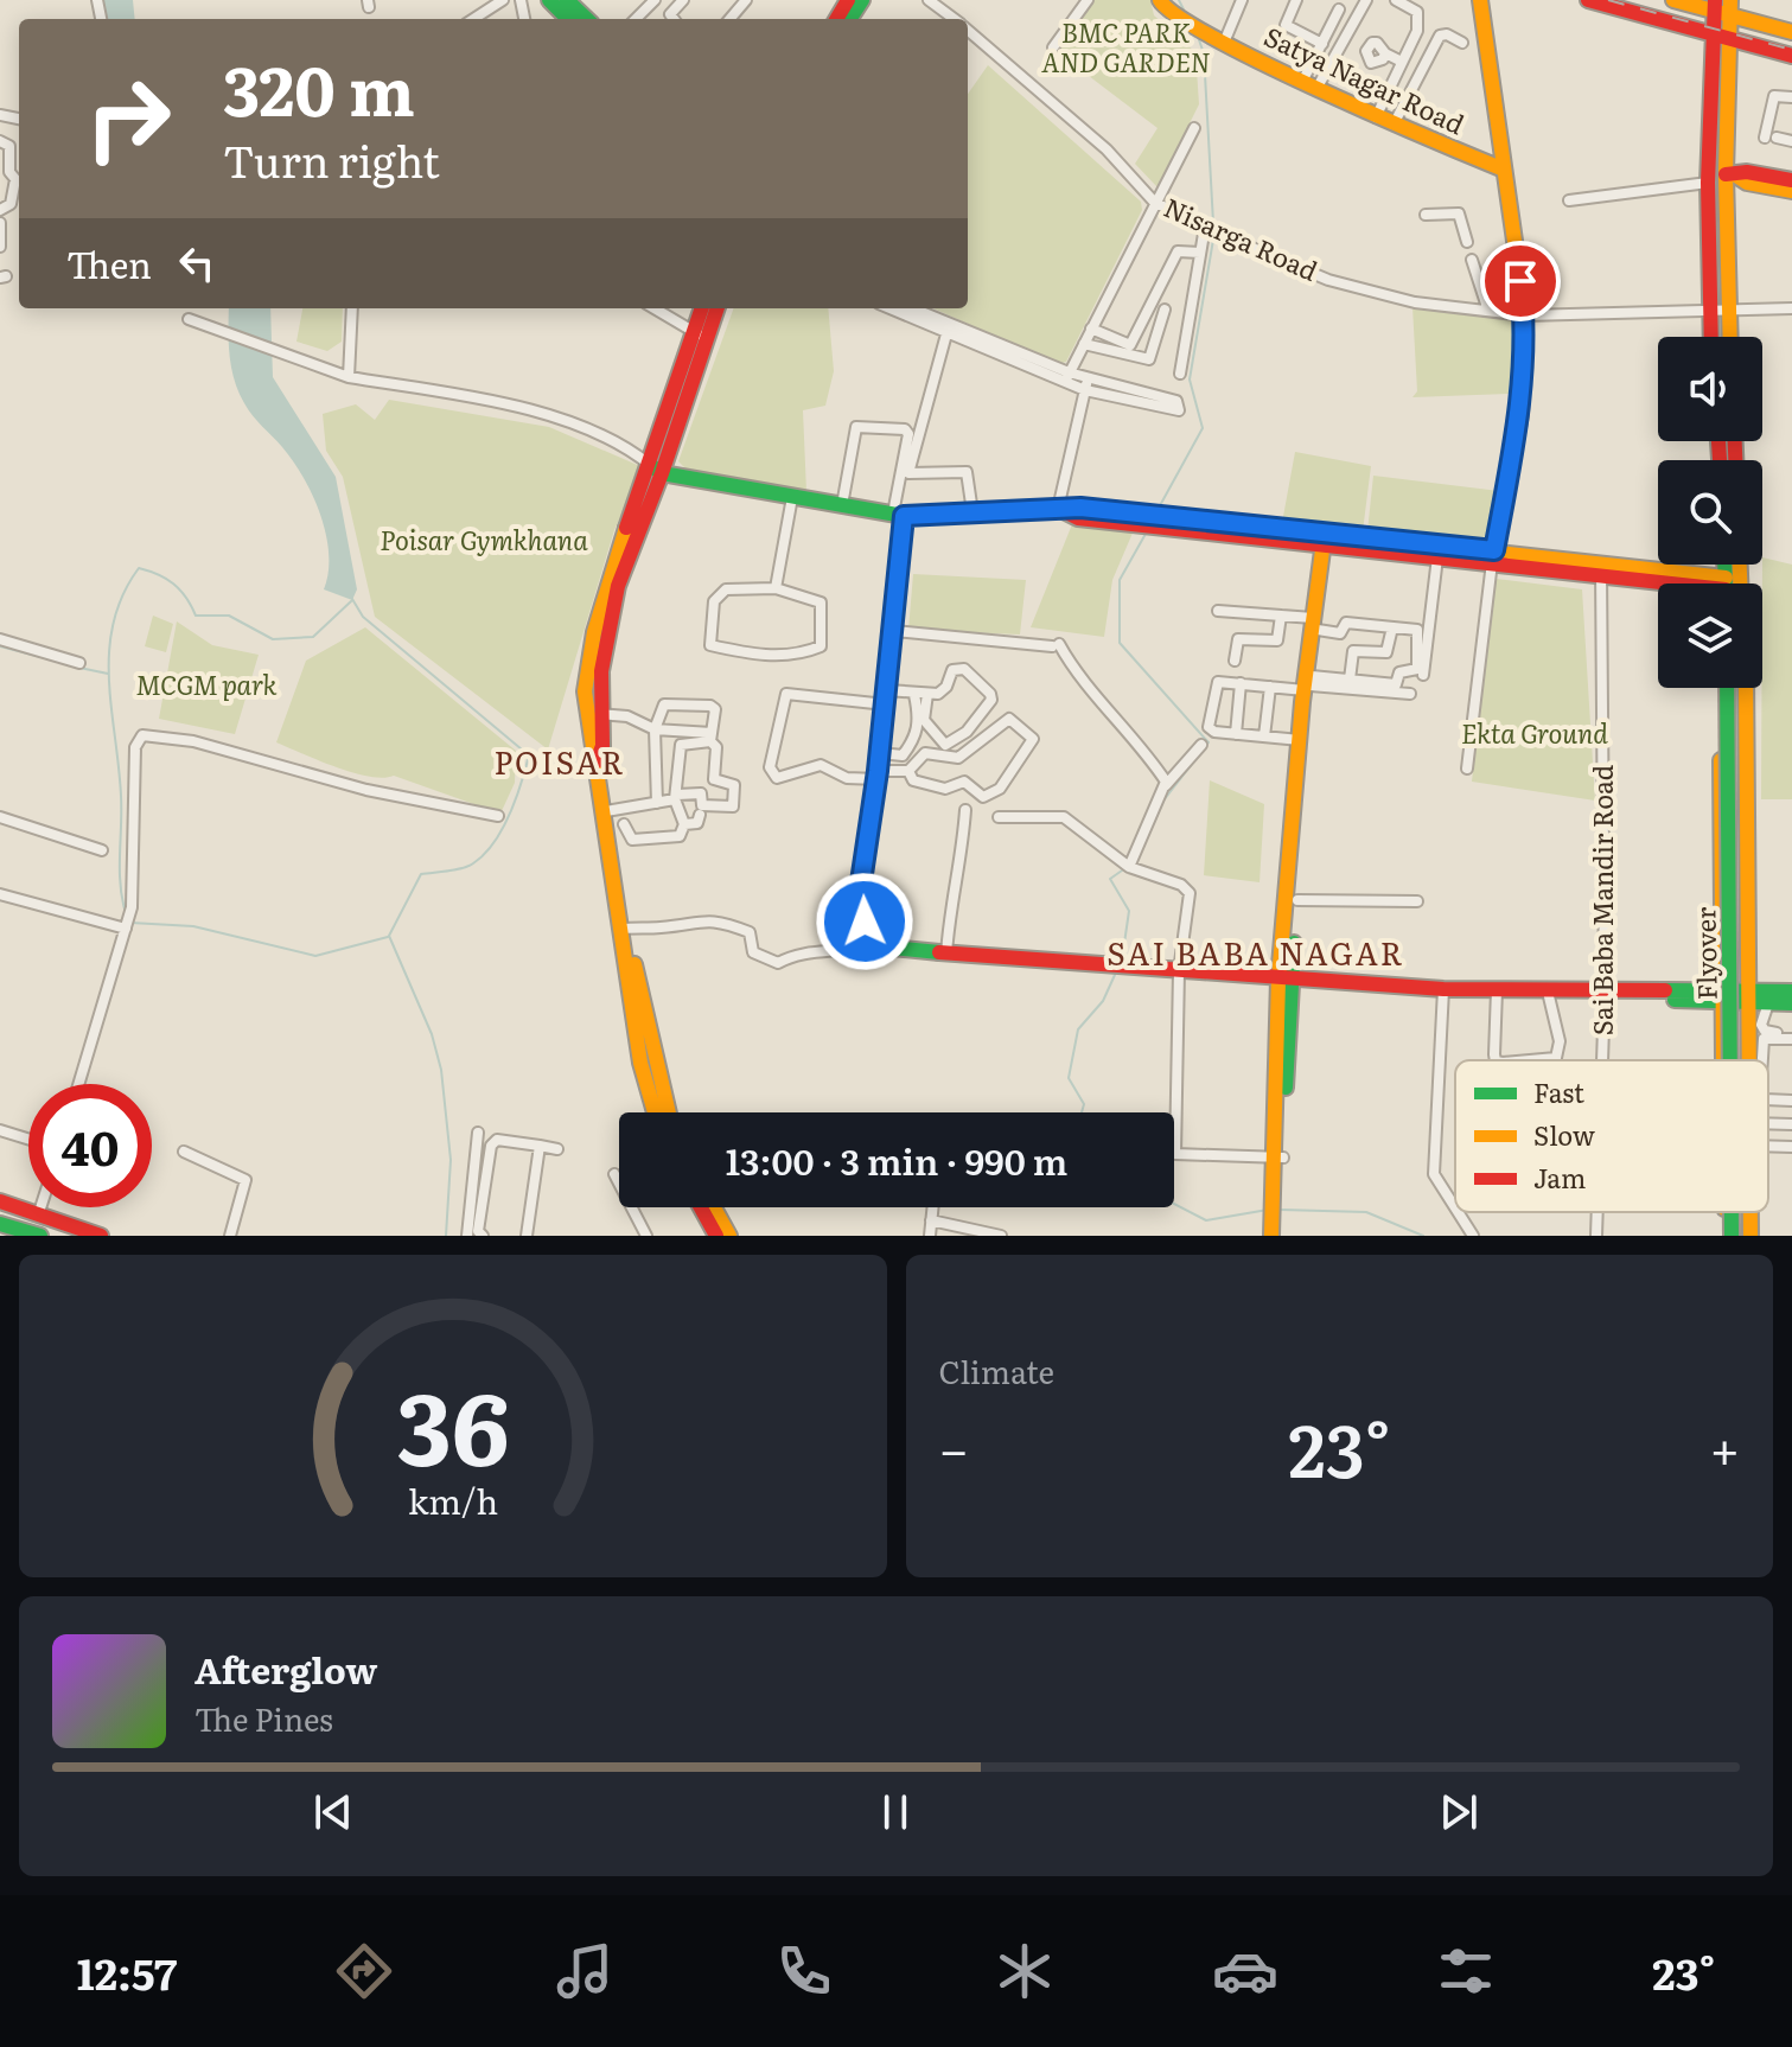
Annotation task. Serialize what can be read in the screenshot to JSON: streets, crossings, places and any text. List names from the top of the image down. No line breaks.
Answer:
{"streets":{"main road":["Satya Nagar Road","Flyover"],"street":["Nisarga Road","Sai Baba Mandir Road"]},"crossings":[["Satya Nagar Road","Nisarga Road"]],"districts":["POISAR","SAI BABA NAGAR"],"parks":["BMC PARK AND GARDEN","Poisar Gymkhana","MCGM park","Ekta Ground"],"legend":["Fast","Slow","Jam"],"page":{"turn":["320 m","Turn right"],"then":"Then","limit":"40","trip":"13:00 · 3 min · 990 m","tile":"Climate","heat":["−","23°","+"],"song":["Afterglow","The Pines"],"tabs":["12:57","23°"],"gauge":["36","km/h"]}}
